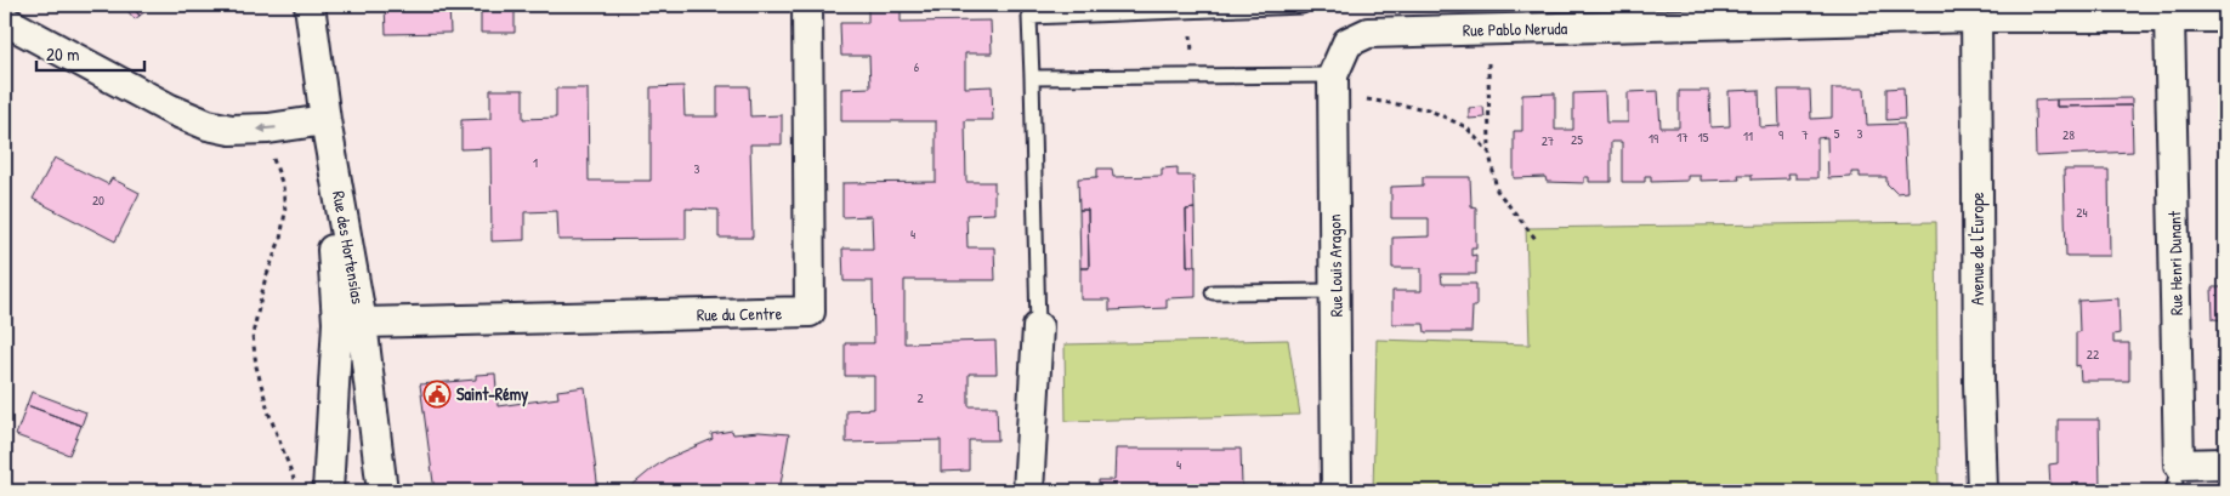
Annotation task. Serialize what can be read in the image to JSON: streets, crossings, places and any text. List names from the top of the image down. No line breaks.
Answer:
{"streets":{"street":["Rue Pablo Neruda","Rue des Hortensias","Avenue de l'Europe","Rue Henri Dunant","Rue Louis Aragon","Rue du Centre"]},"crossings":[["Rue Pablo Neruda","Avenue de l'Europe"],["Rue Pablo Neruda","Rue Henri Dunant"],["Rue Pablo Neruda","Rue Louis Aragon"],["Rue des Hortensias","Rue du Centre"]],"places":{"public building":["Saint-Rémy"]},"house_numbers":["6","5","3","9","7","28","11","17","15","19","25","27","1","3","20","24","4","22","2","4"],"scale_bar":"20 m"}
